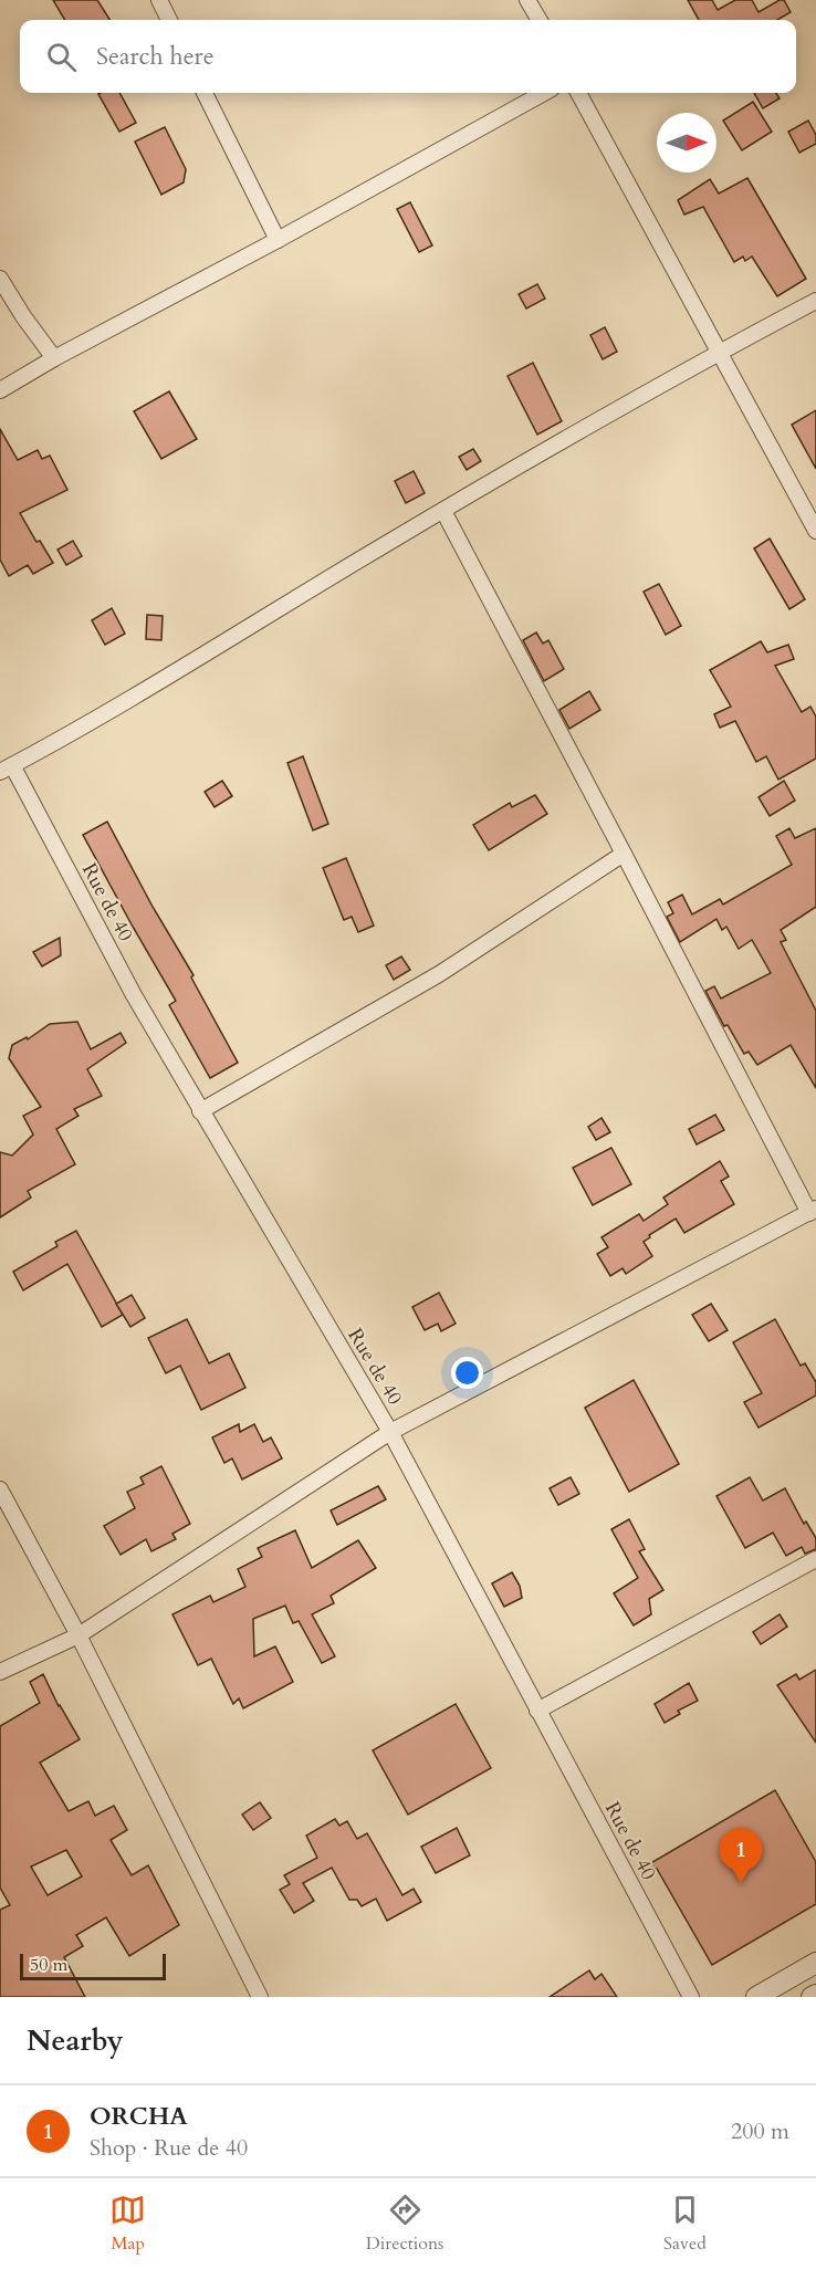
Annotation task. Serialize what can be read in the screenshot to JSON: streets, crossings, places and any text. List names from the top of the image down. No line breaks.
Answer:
{"streets":{"street":["Rue de 40"]},"scale_bar":"50 m","north":"right","page":{"search":"Search here","pins":"1","scale":"50 m","heading":"Nearby","list":[{"mark":"1","name":"ORCHA","note":"Shop · Rue de 40","value":"200 m"}],"nav":["Map","Directions","Saved"]}}
